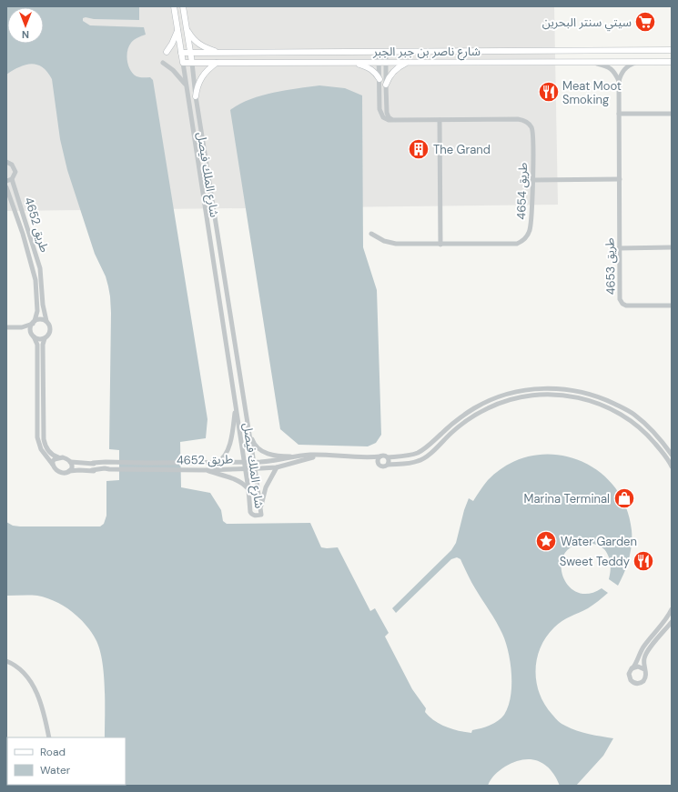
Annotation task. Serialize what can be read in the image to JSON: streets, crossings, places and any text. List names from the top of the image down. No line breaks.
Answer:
{"streets":{"main road":["شارع ناصر بن جبر الجبر","شارع الملك فيصل"],"street":["طريق 4654","طريق 4652","طريق 4653"]},"crossings":[["شارع ناصر بن جبر الجبر","شارع الملك فيصل"],["شارع الملك فيصل","طريق 4652"]],"places":{"supermarket":["سيتي سنتر البحرين"],"restaurant":["Meat Moot Smoking","Sweet Teddy"],"building":["The Grand"],"shop":["Marina Terminal"],"place":["Water Garden"]},"legend":["Road","Water"],"north":"bottom"}
